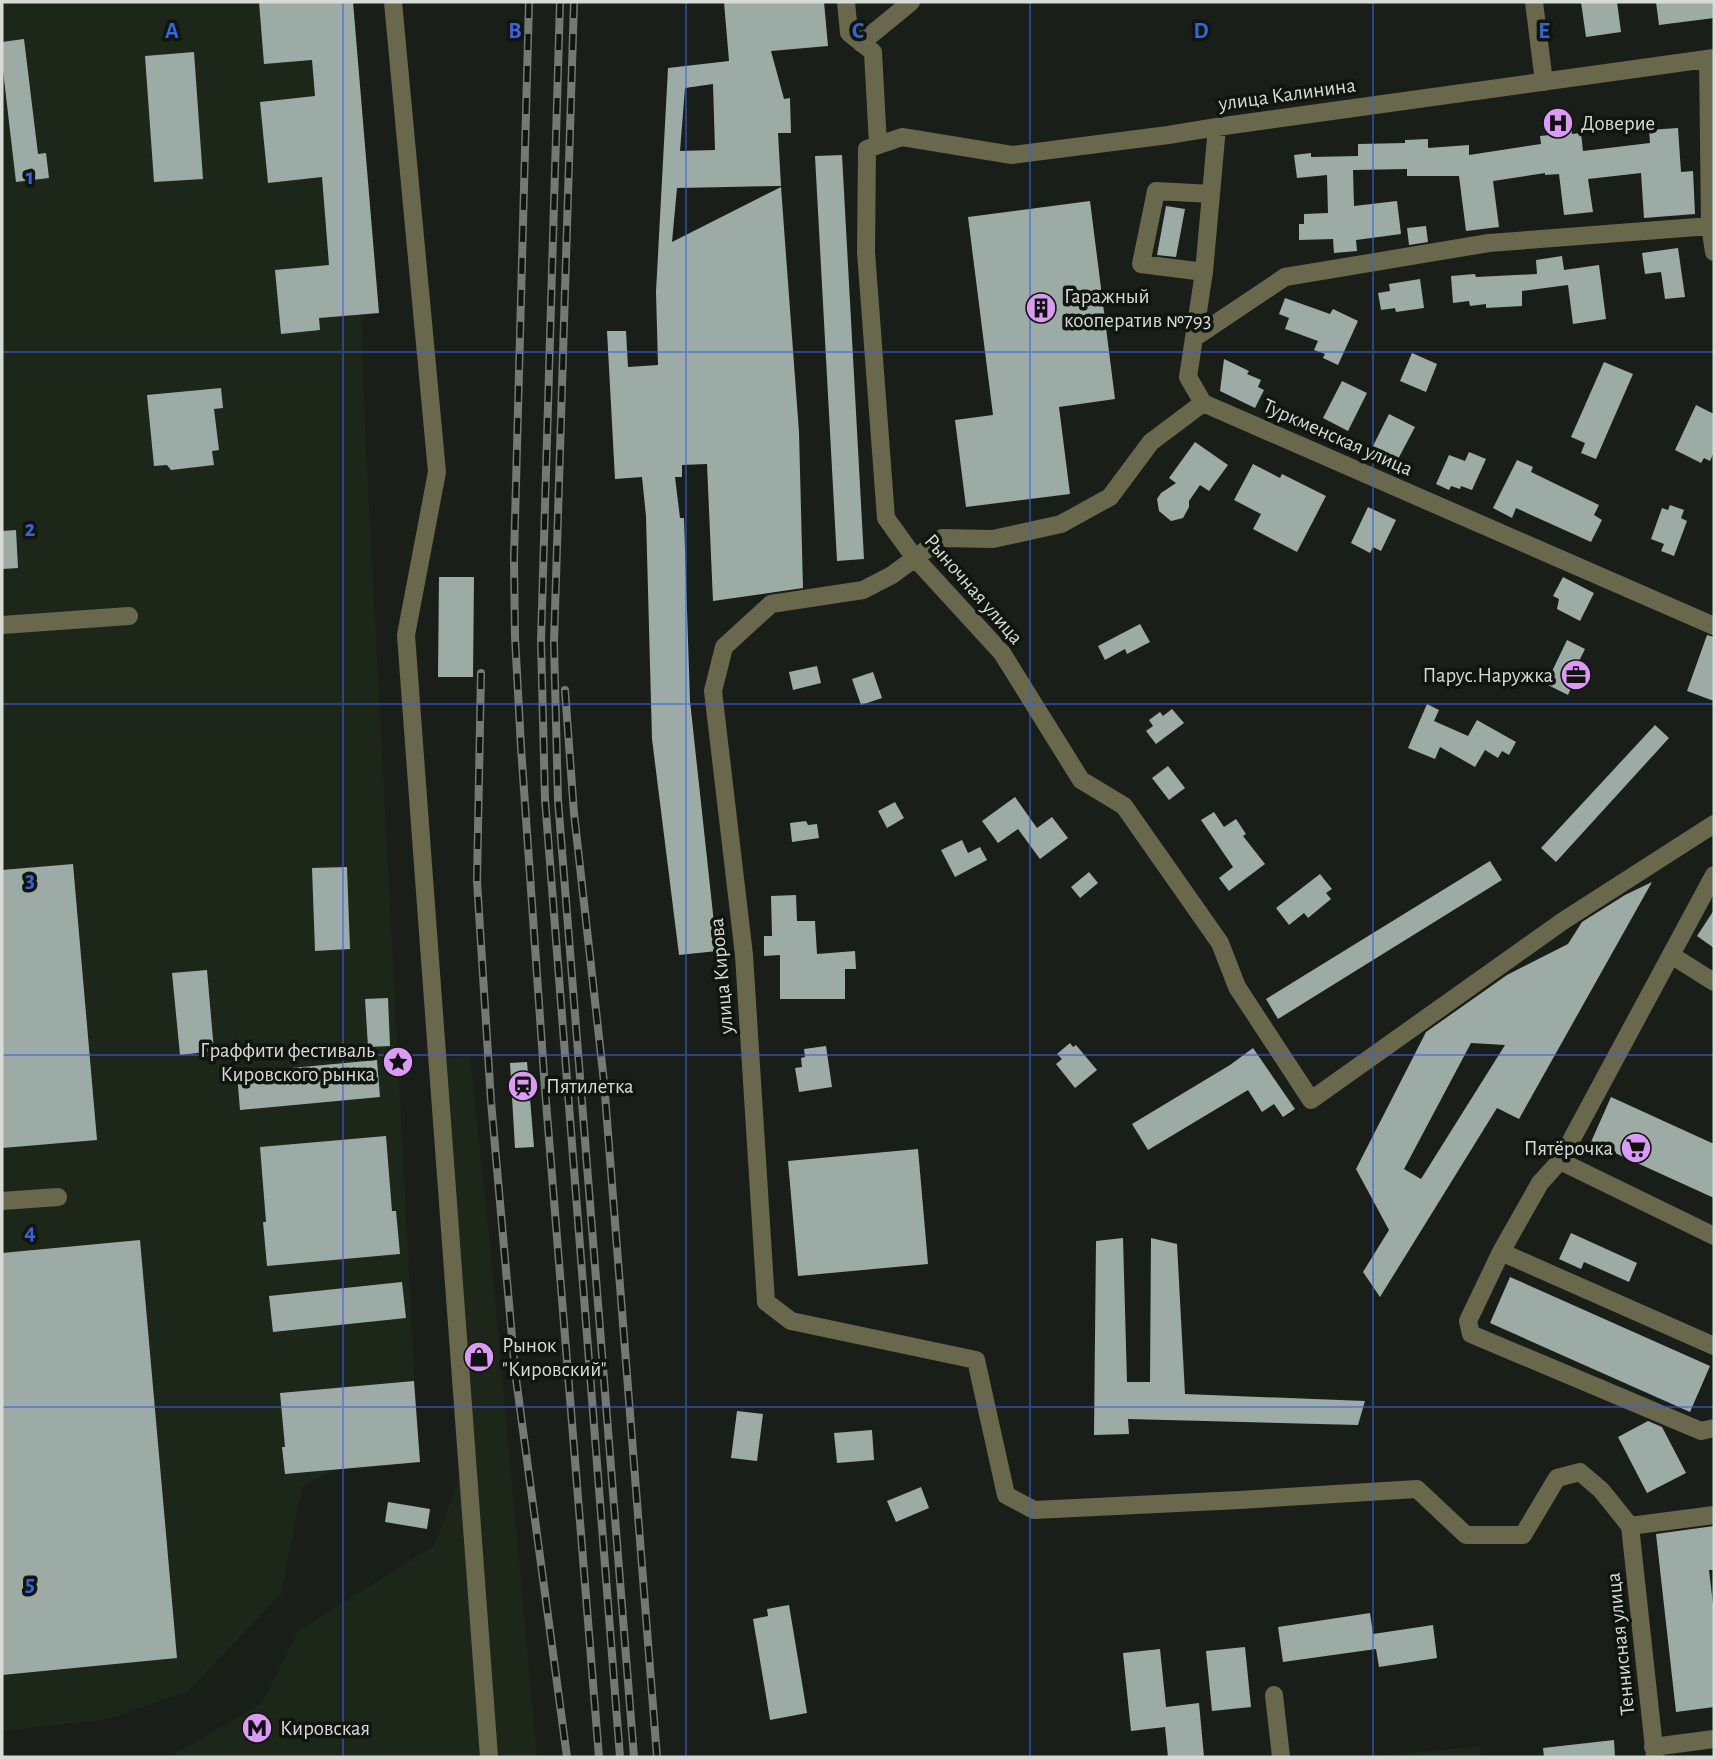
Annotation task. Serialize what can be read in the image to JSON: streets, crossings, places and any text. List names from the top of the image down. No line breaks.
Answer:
{"streets":{"street":["улица Калинина","Туркменская улица","Рыночная улица","улица Кирова","Теннисная улица"]},"crossings":[["улица Калинина","Рыночная улица"],["Туркменская улица","улица Кирова"],["Рыночная улица","улица Кирова"],["улица Кирова","Теннисная улица"]],"places":{"hospital":["Доверие"],"building":["Гаражный кооператив №793"],"office":["Парус.Наружка"],"place":["Граффити фестиваль Кировского рынка"],"station":["Пятилетка"],"supermarket":["Пятёрочка"],"shop":["Рынок \"Кировский\""],"metro station":["Кировская"]},"grid":{"columns":["A","B","C","D","E"],"rows":["1","2","3","4","5"]}}
